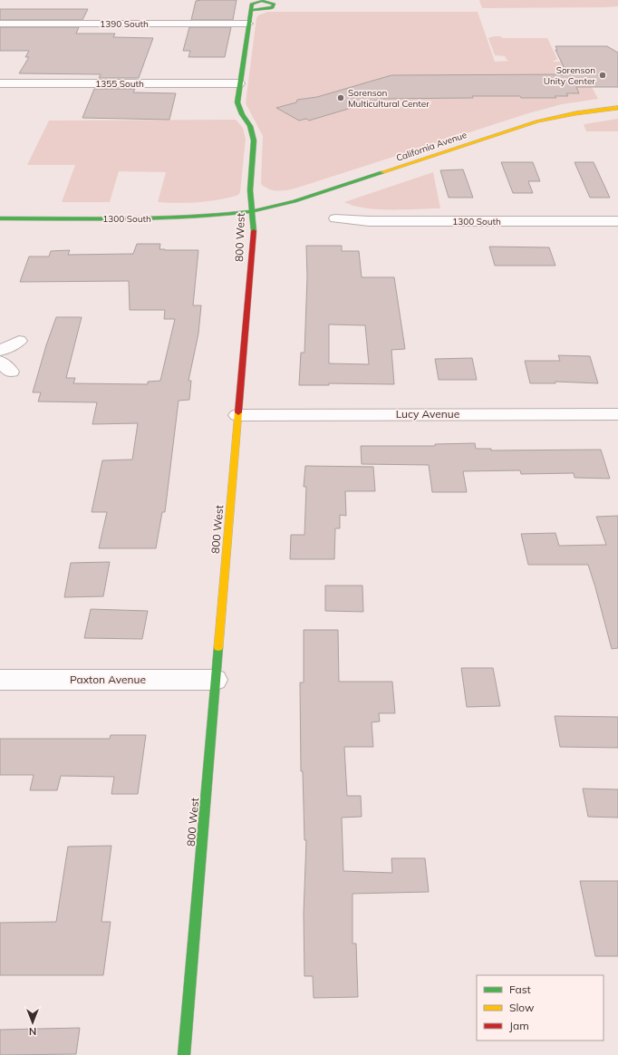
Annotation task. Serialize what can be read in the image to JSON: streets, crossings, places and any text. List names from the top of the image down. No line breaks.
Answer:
{"streets":{"street":["1390 South","1355 South","California Avenue","1300 South","800 West","Lucy Avenue","Paxton Avenue"]},"crossings":[["1390 South","800 West"],["1355 South","800 West"],["California Avenue","1300 South"],["California Avenue","800 West"],["1300 South","800 West"],["800 West","Lucy Avenue"],["800 West","Paxton Avenue"]],"places":["Sorenson Unity Center","Sorenson Multicultural Center"],"legend":["Fast","Slow","Jam"],"north":"bottom"}
